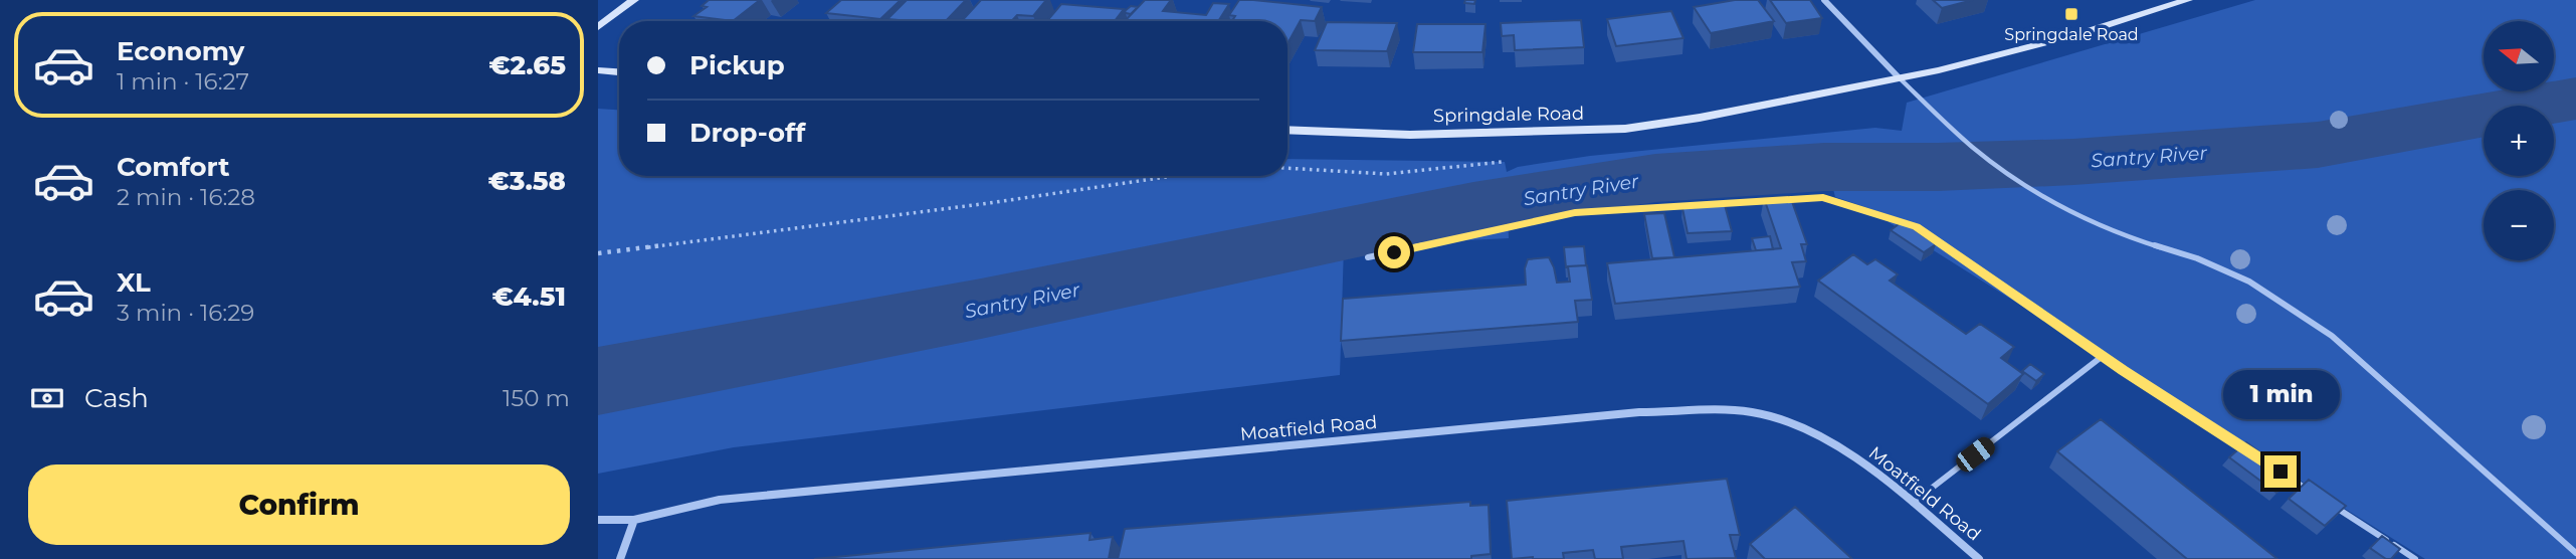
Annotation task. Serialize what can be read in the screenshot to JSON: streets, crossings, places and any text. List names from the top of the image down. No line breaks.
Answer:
{"streets":{"street":["Springdale Road","Moatfield Road"]},"water":["Santry River"],"places":{"transit":["Springdale Road"]},"north":"left","page":{"list":[{"name":"Economy","note":"1 min · 16:27","value":"€2.65"},{"name":"Comfort","note":"2 min · 16:28","value":"€3.58"},{"name":"XL","note":"3 min · 16:29","value":"€4.51"}],"map_buttons":["+","−"],"banner":["Pickup","Drop-off"],"pay":["Cash","150 m"],"bubble":"1 min","buttons":"Confirm"}}
